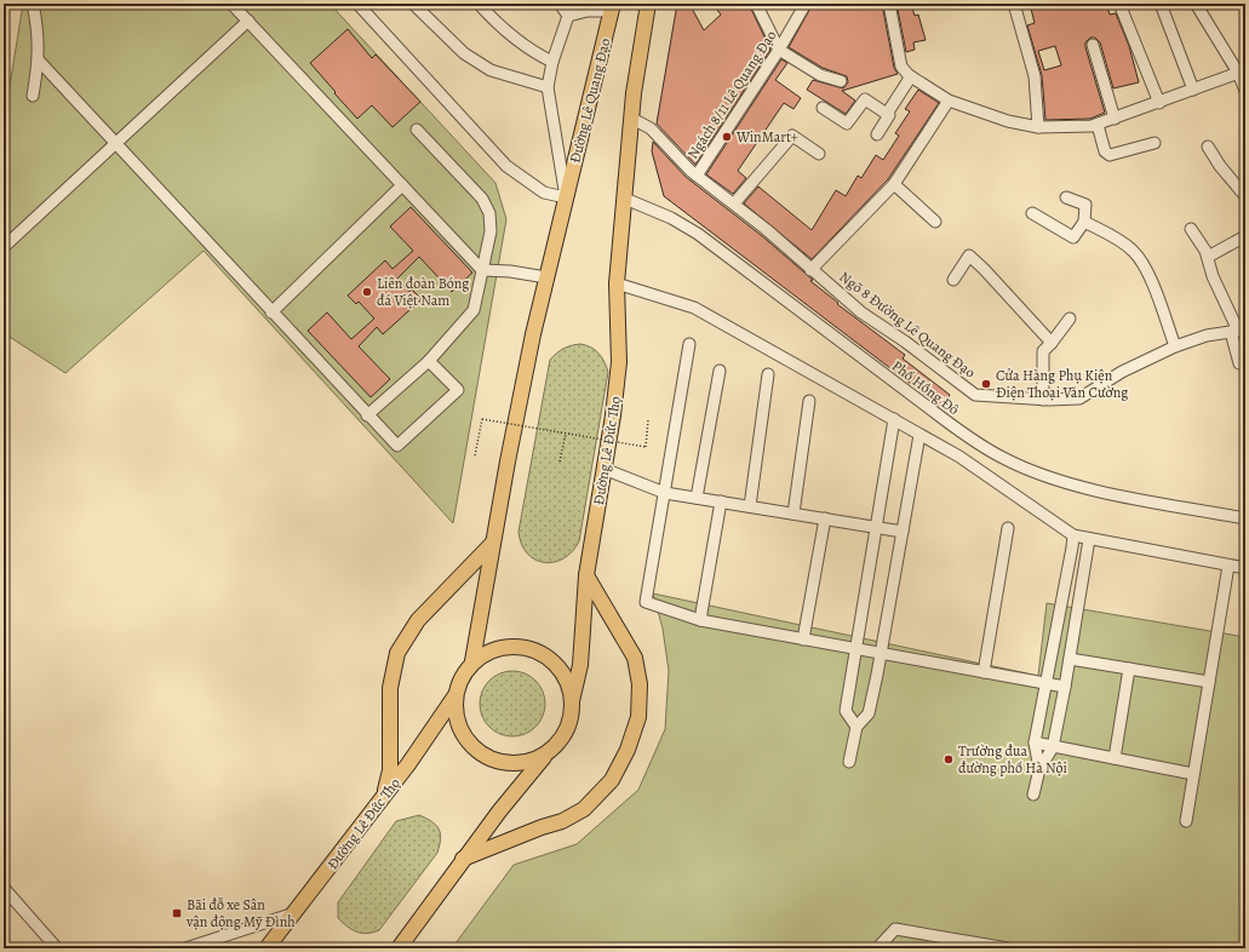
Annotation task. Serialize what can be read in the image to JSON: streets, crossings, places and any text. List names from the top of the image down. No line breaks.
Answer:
{"streets":{"main road":["Đường Lê Quang Đạo","Đường Lê Đức Thọ"],"street":["Ngách 8/11 Lê Quang Đạo","Ngõ 8 Đường Lê Quang Đạo","Phố Hồng Đô"]},"crossings":[["Ngách 8/11 Lê Quang Đạo","Ngõ 8 Đường Lê Quang Đạo"],["Phố Hồng Đô","Đường Lê Đức Thọ"]],"places":{"other":["WinMart+","Liên đoàn Bóng đá Việt Nam","Cửa Hàng Phụ Kiện Điện Thoại Văn Cường","Trường đua đường phố Hà Nội"],"transit":["Bãi đỗ xe Sân vận động Mỹ Đình"]}}
